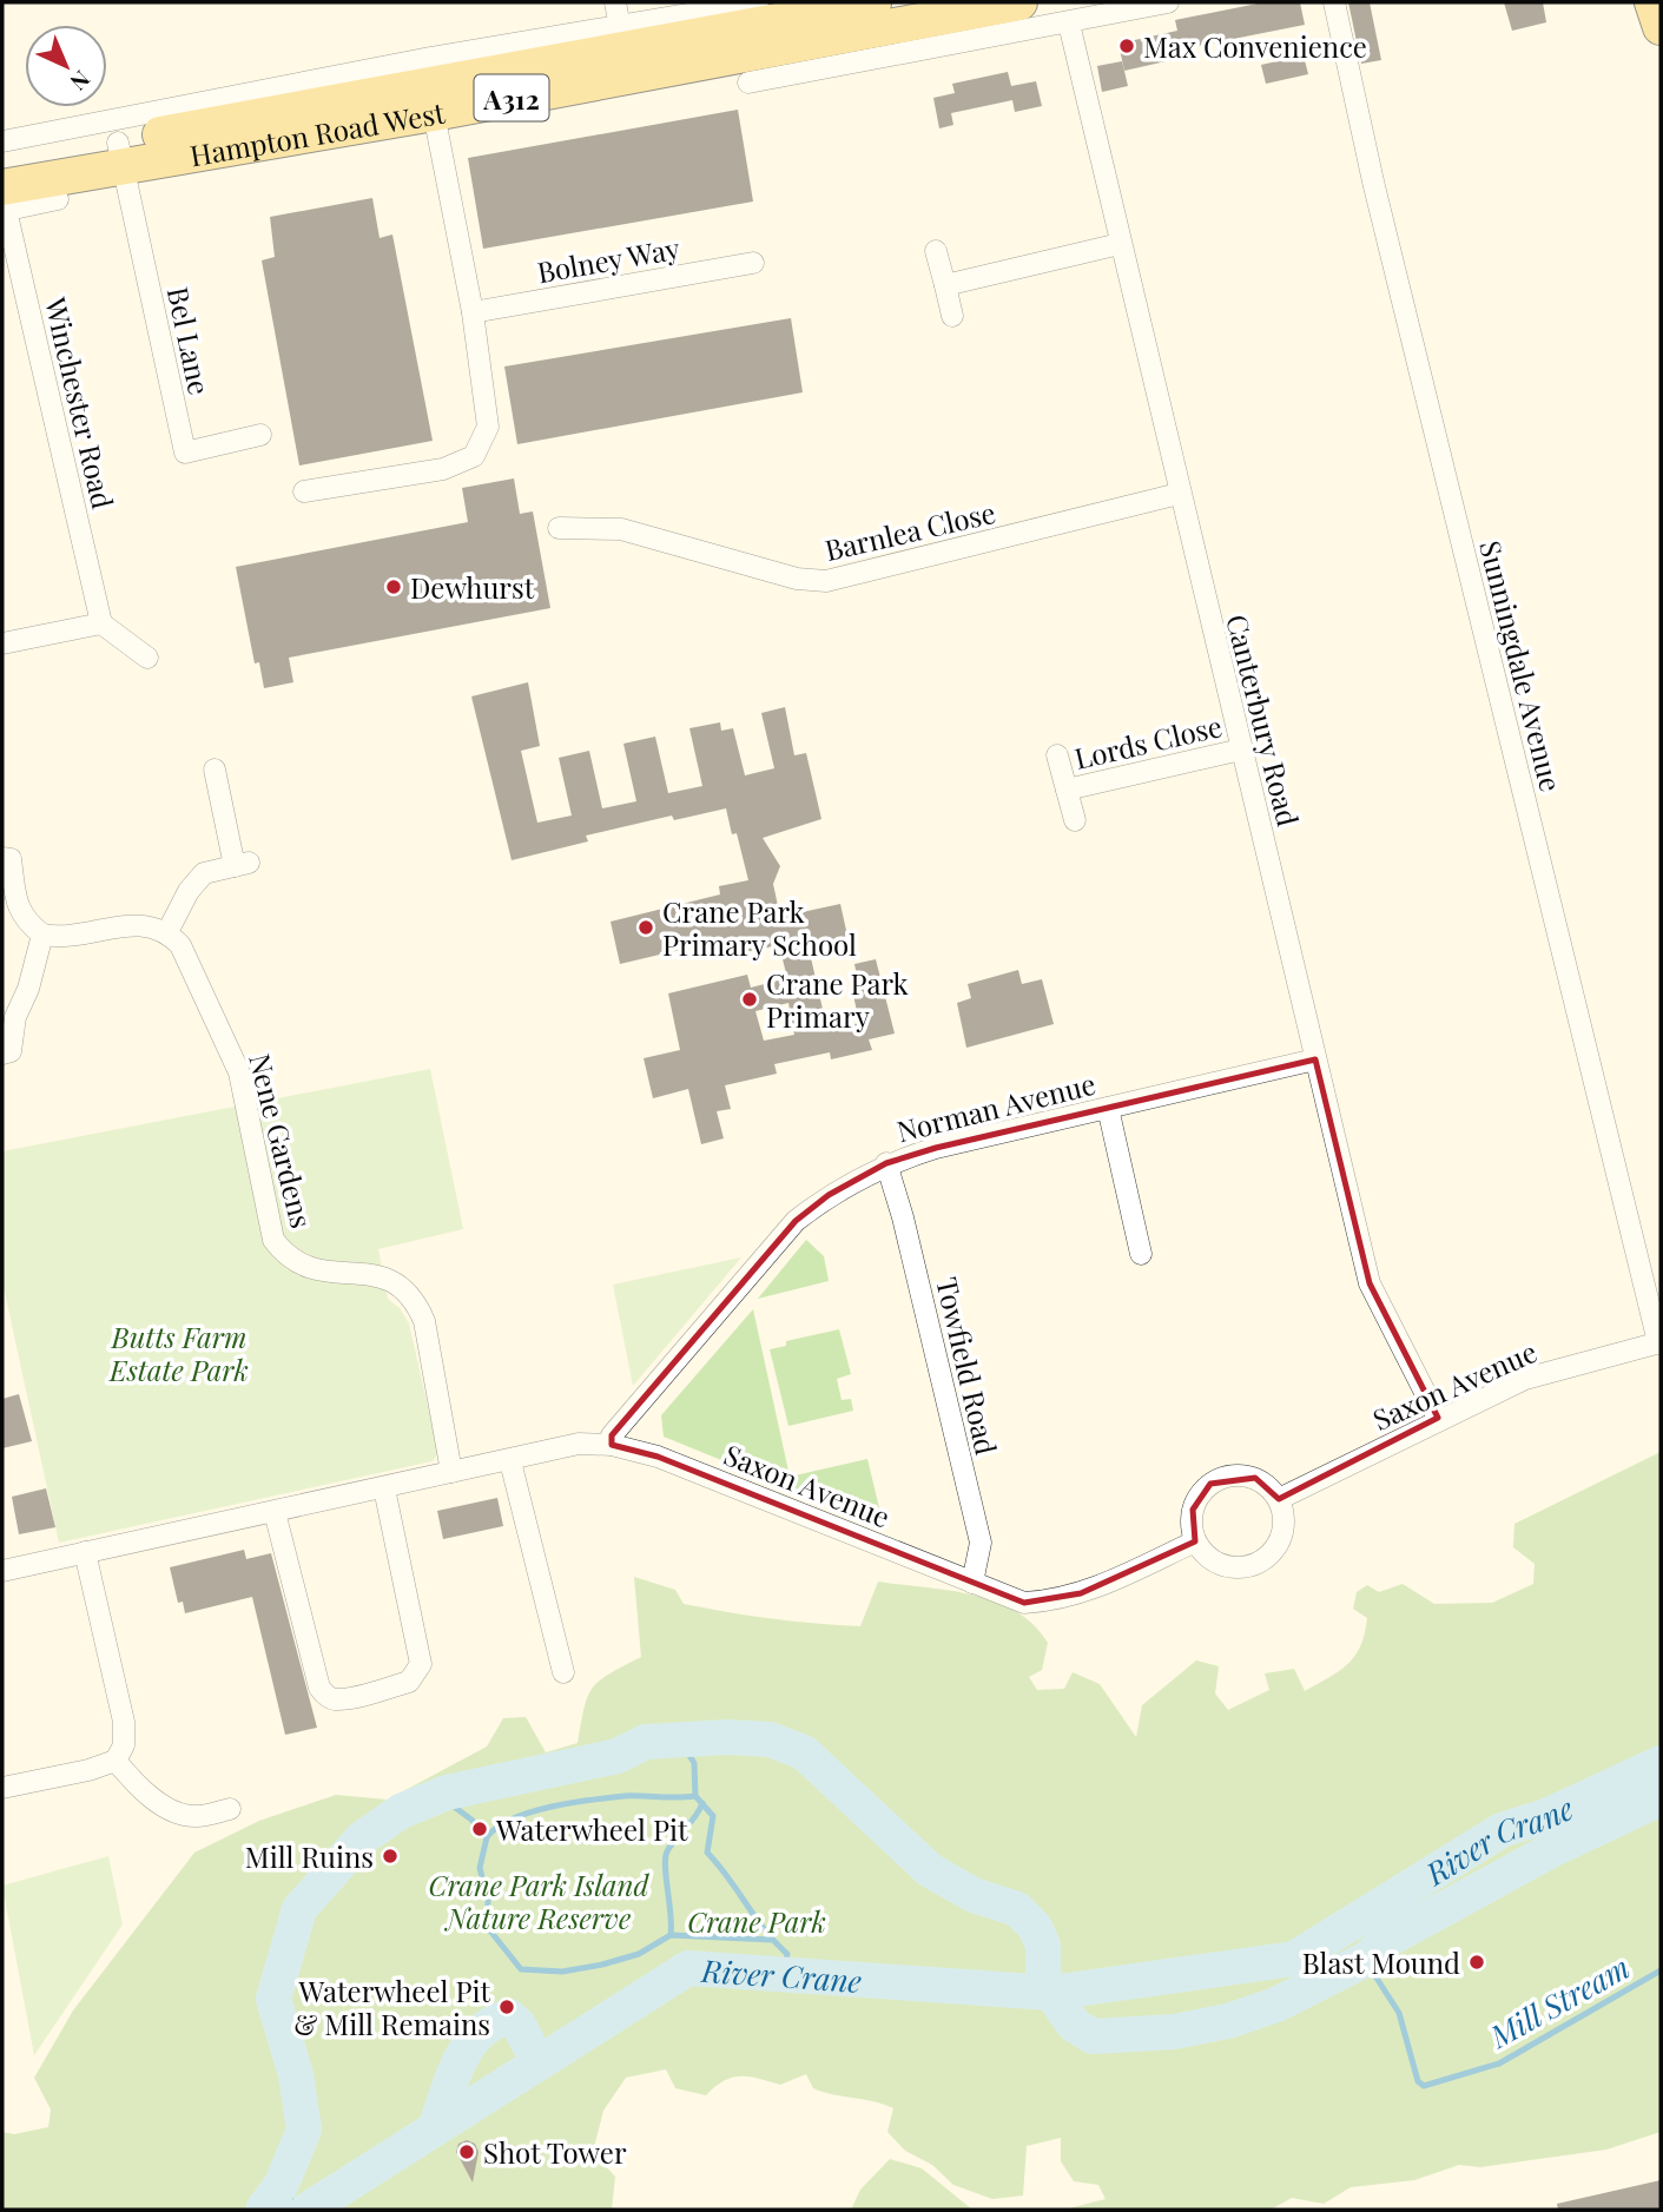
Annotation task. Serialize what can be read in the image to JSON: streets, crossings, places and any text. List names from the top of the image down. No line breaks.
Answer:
{"streets":{"main road":["A312","Hampton Road West"],"street":["Bolney Way","Bel Lane","Winchester Road","Barnlea Close","Sunningdale Avenue","Canterbury Road","Lords Close","Norman Avenue","Nene Gardens","Towfield Road","Saxon Avenue"]},"crossings":[["Hampton Road West","Bel Lane"],["Hampton Road West","Winchester Road"],["Hampton Road West","Canterbury Road"],["Barnlea Close","Canterbury Road"],["Sunningdale Avenue","Saxon Avenue"],["Canterbury Road","Lords Close"],["Canterbury Road","Norman Avenue"],["Canterbury Road","Saxon Avenue"],["Norman Avenue","Towfield Road"],["Norman Avenue","Saxon Avenue"],["Nene Gardens","Saxon Avenue"],["Towfield Road","Saxon Avenue"]],"water":["River Crane","Mill Stream"],"parks":["Butts Farm Estate Park","Crane Park Island Nature Reserve","Crane Park"],"places":["Max Convenience","Dewhurst","Crane Park Primary School","Crane Park Primary","Waterwheel Pit","Mill Ruins","Blast Mound","Waterwheel Pit & Mill Remains","Shot Tower"],"north":"bottom right"}
